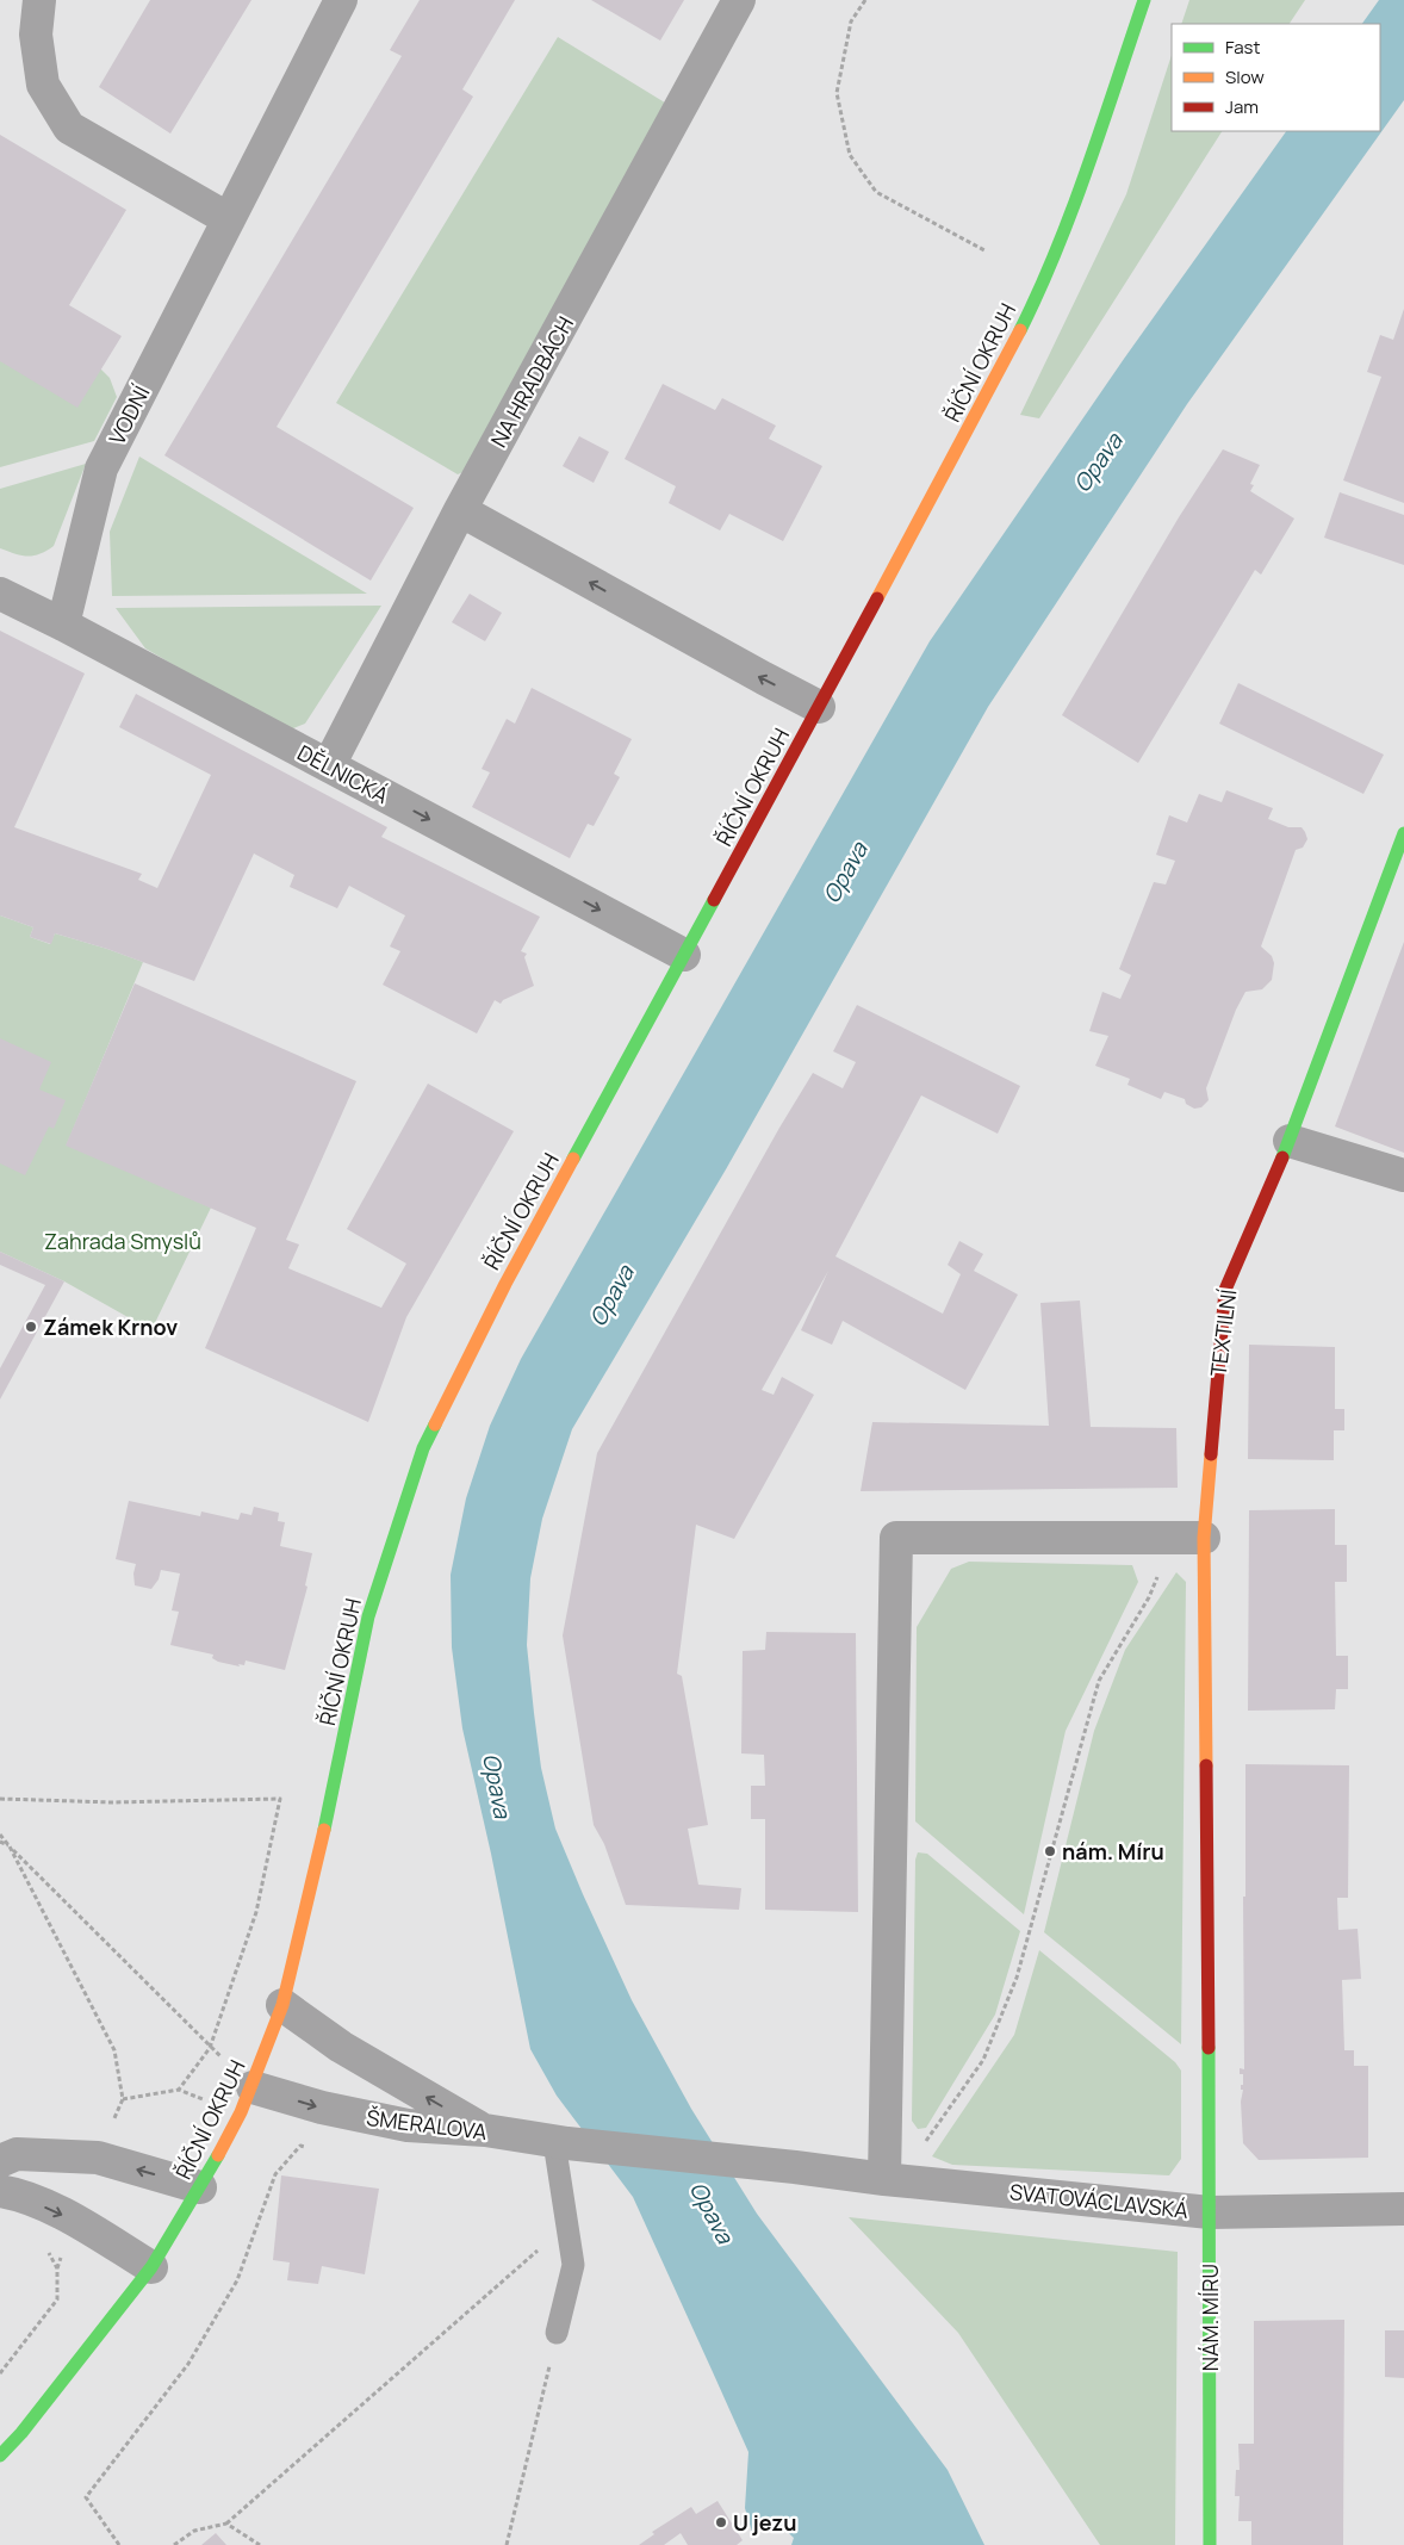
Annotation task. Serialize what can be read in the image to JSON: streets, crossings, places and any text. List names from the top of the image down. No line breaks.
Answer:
{"streets":{"main road":["ŘÍČNÍ OKRUH","TEXTILNÍ","NÁM. MÍRU"],"street":["NA HRADBÁCH","VODNÍ","DĚLNICKÁ","ŠMERALOVA","SVATOVÁCLAVSKÁ"]},"crossings":[["ŘÍČNÍ OKRUH","DĚLNICKÁ"],["ŘÍČNÍ OKRUH","ŠMERALOVA"],["NA HRADBÁCH","DĚLNICKÁ"],["VODNÍ","DĚLNICKÁ"],["TEXTILNÍ","NÁM. MÍRU"],["ŠMERALOVA","SVATOVÁCLAVSKÁ"],["SVATOVÁCLAVSKÁ","NÁM. MÍRU"]],"water":["Opava"],"parks":["Zahrada Smyslů"],"places":["Zámek Krnov","nám. Míru","U jezu"],"legend":["Fast","Slow","Jam"]}
